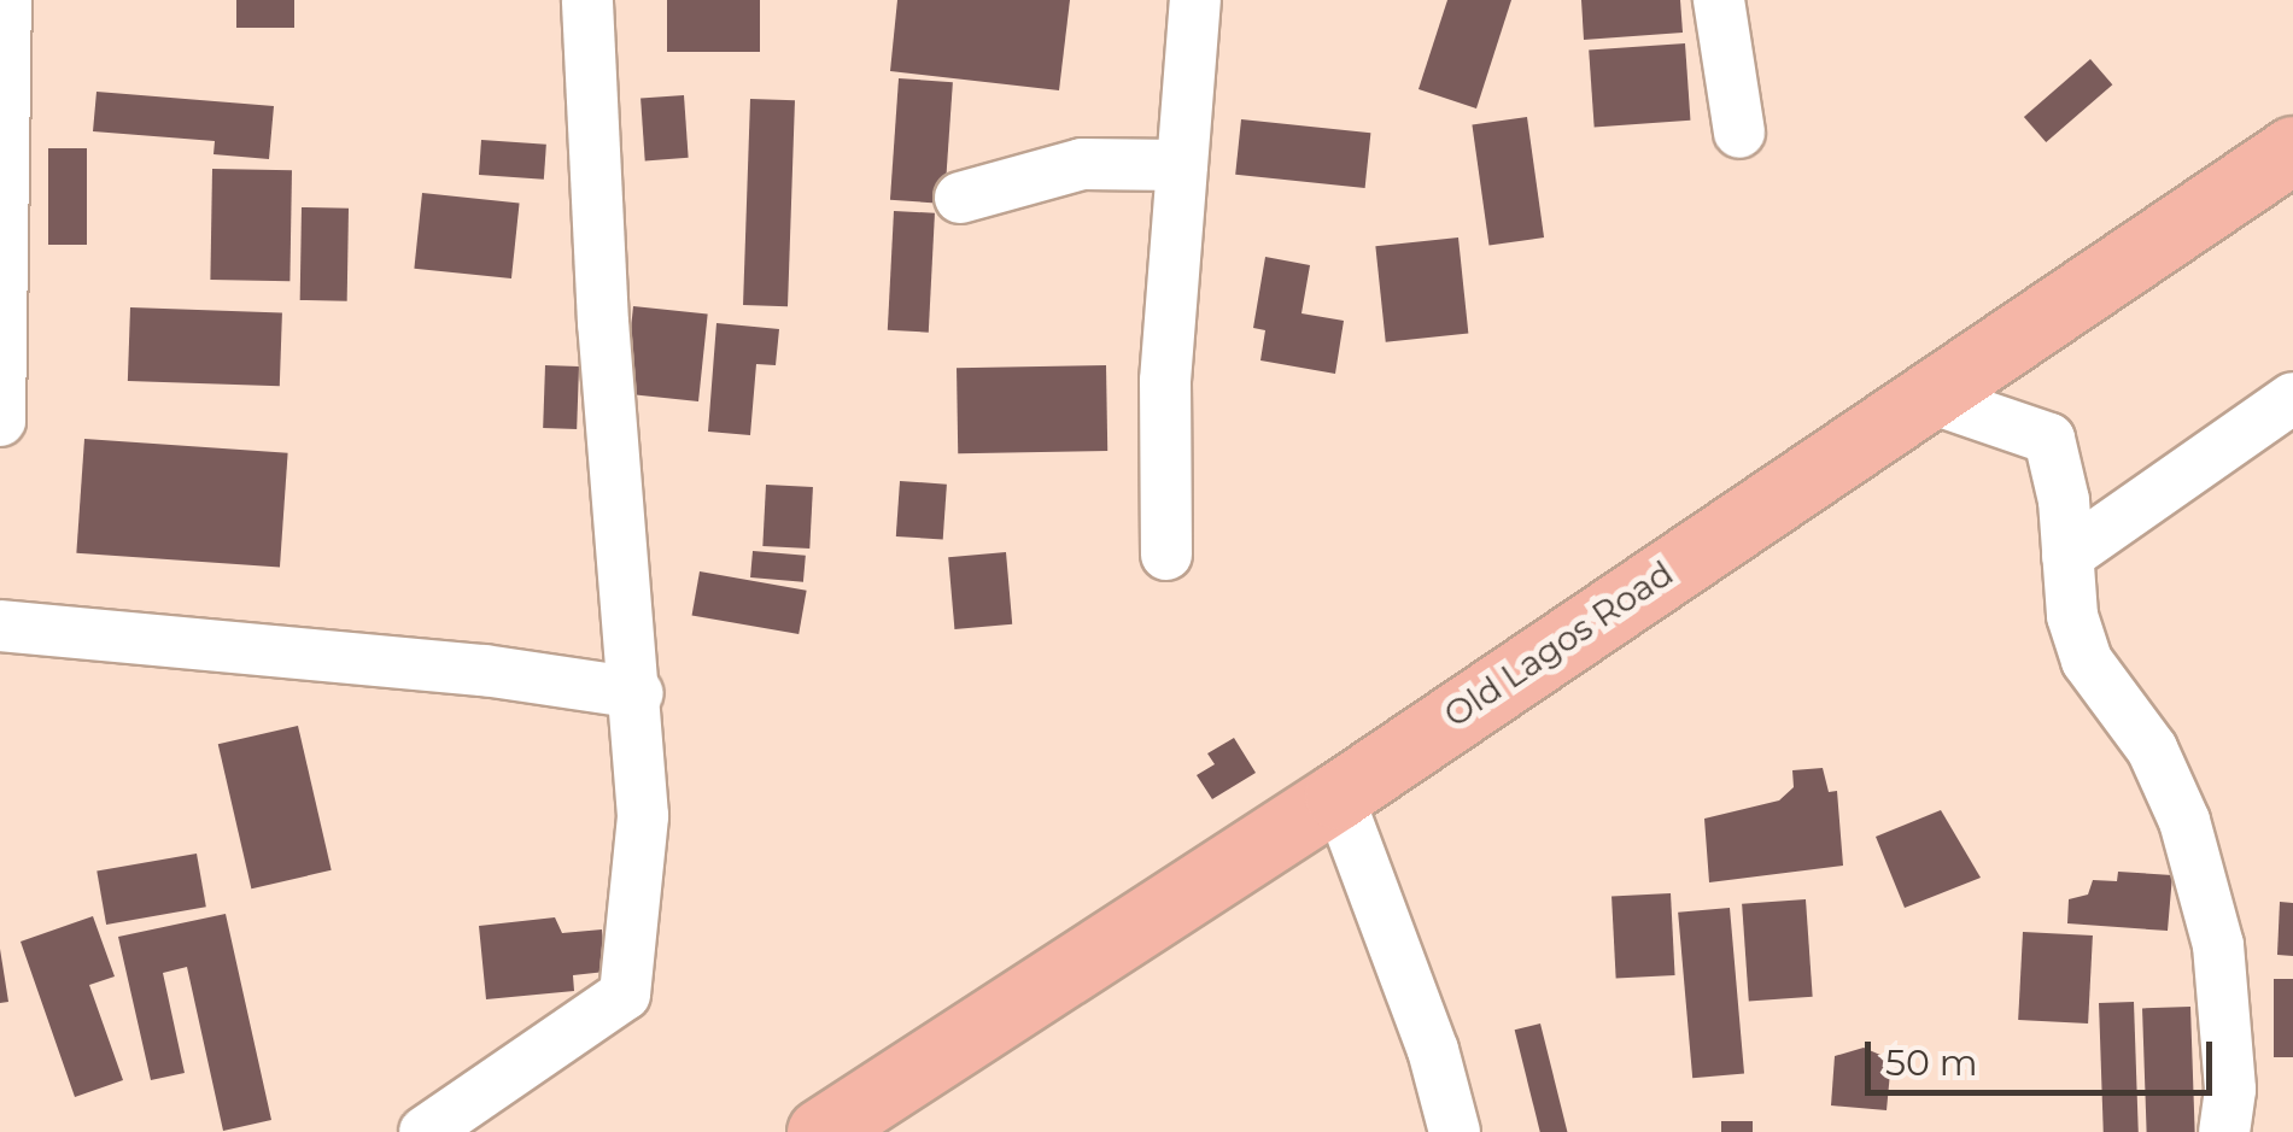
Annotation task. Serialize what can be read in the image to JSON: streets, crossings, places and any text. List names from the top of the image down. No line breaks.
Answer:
{"streets":{"main road":["Old Lagos Road"]},"scale_bar":"50 m"}
